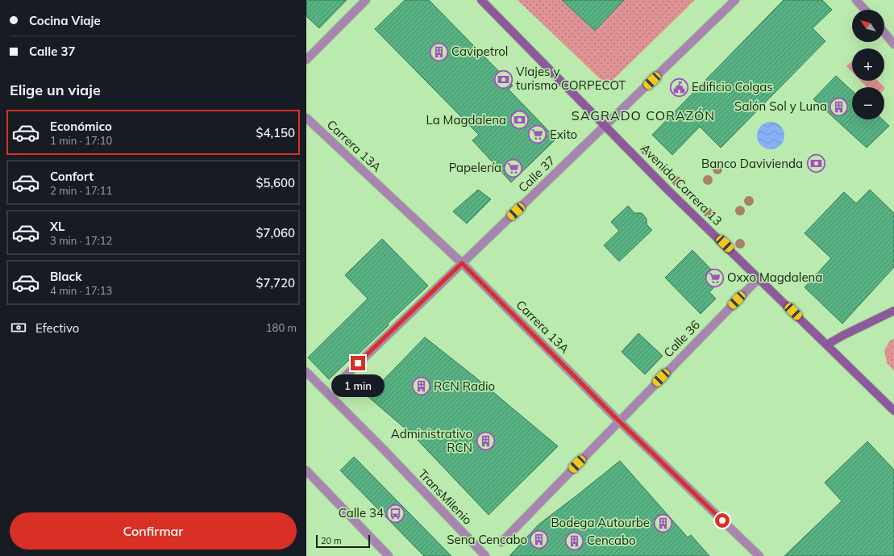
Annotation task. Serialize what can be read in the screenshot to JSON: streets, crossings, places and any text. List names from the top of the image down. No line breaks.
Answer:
{"streets":{"main road":["Avenida Carrera 13"],"street":["Carrera 13A","Calle 37","Calle 36","TransMilenio"]},"crossings":[["Carrera 13A","Calle 37"],["Carrera 13A","Calle 36"],["Calle 37","Avenida Carrera 13"],["Avenida Carrera 13","Calle 36"]],"districts":["SAGRADO CORAZÓN"],"places":{"building":["Cavipetrol","Salón Sol y Luna","RCN Radio","Administrativo RCN","Bodega Autourbe","Sena Cencabo","Cencabo"],"bank":["VIajes y turismo CORPECOT","La Magdalena","Banco Davivienda"],"public building":["Edificio Colgas"],"supermarket":["Exito","Papelería","Oxxo Magdalena"],"bus stop":["Calle 34"]},"scale_bar":"20 m","north":"top left","page":{"banner":["Cocina Viaje","Calle 37"],"map_buttons":["+","−"],"heading":"Elige un viaje","list":[{"name":"Económico","note":"1 min · 17:10","value":"$4,150"},{"name":"Confort","note":"2 min · 17:11","value":"$5,600"},{"name":"XL","note":"3 min · 17:12","value":"$7,060"},{"name":"Black","note":"4 min · 17:13","value":"$7,720"}],"pay":["Efectivo","180 m"],"bubble":"1 min","buttons":"Confirmar","scale":"20 m"}}
